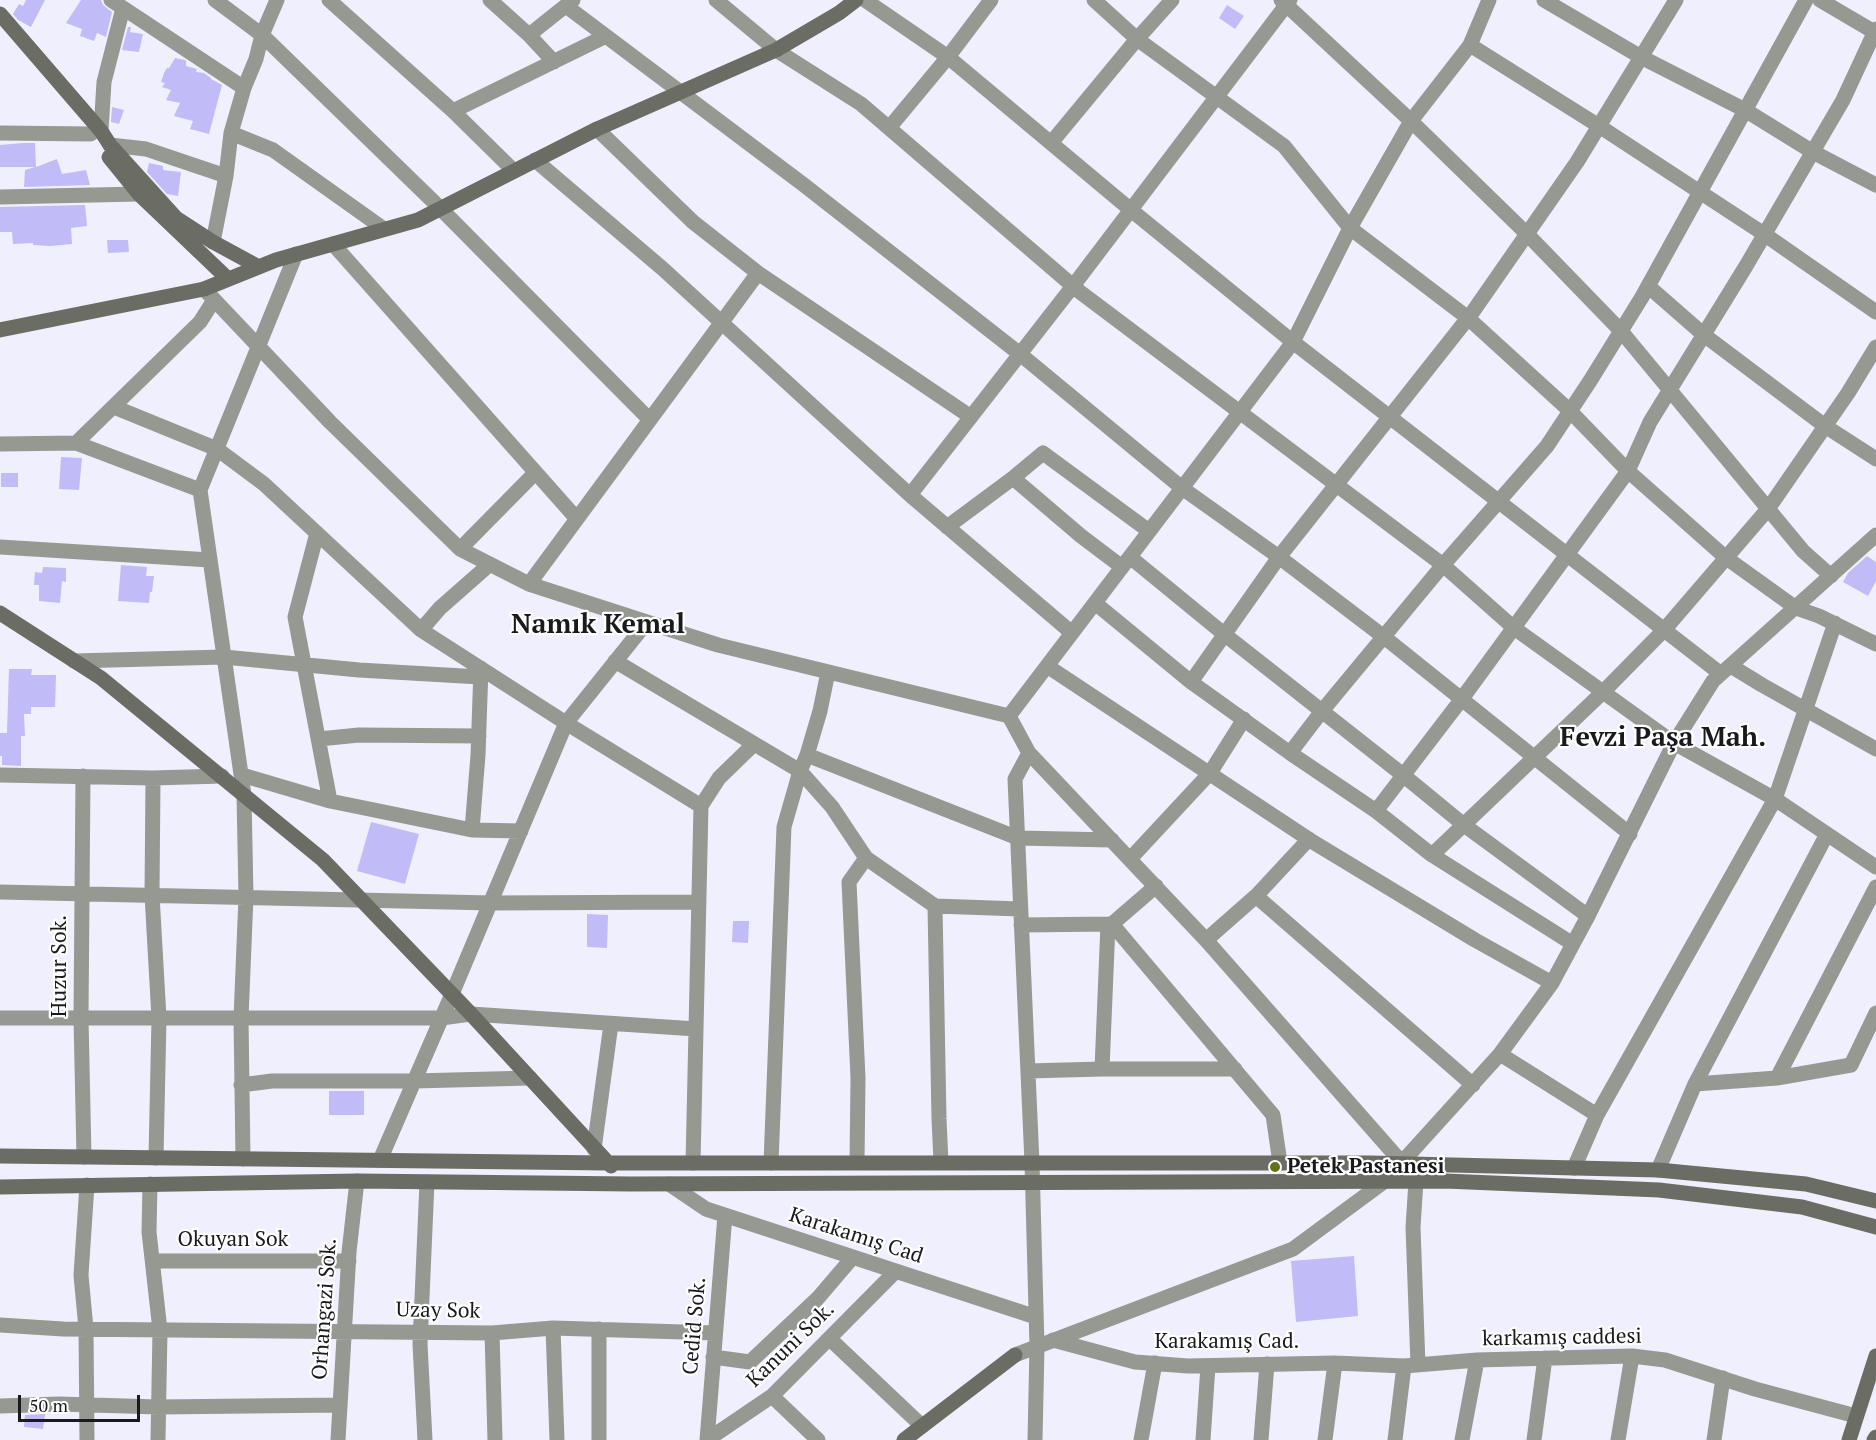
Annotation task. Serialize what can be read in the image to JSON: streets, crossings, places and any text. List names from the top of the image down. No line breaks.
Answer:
{"streets":{"street":["Huzur Sok.","Karakamış Cad","Okuyan Sok","Orhangazi Sok.","Uzay Sok","Cedid Sok.","karkamış caddesi","Karakamış Cad.","Kanuni Sok."]},"crossings":[["Karakamış Cad","Cedid Sok."],["Karakamış Cad","Kanuni Sok."],["Okuyan Sok","Orhangazi Sok."],["Orhangazi Sok.","Uzay Sok"],["Uzay Sok","Cedid Sok."],["Cedid Sok.","Kanuni Sok."],["karkamış caddesi","Karakamış Cad."]],"districts":["Namık Kemal","Fevzi Paşa Mah."],"places":["Petek Pastanesi"],"scale_bar":"50 m"}
